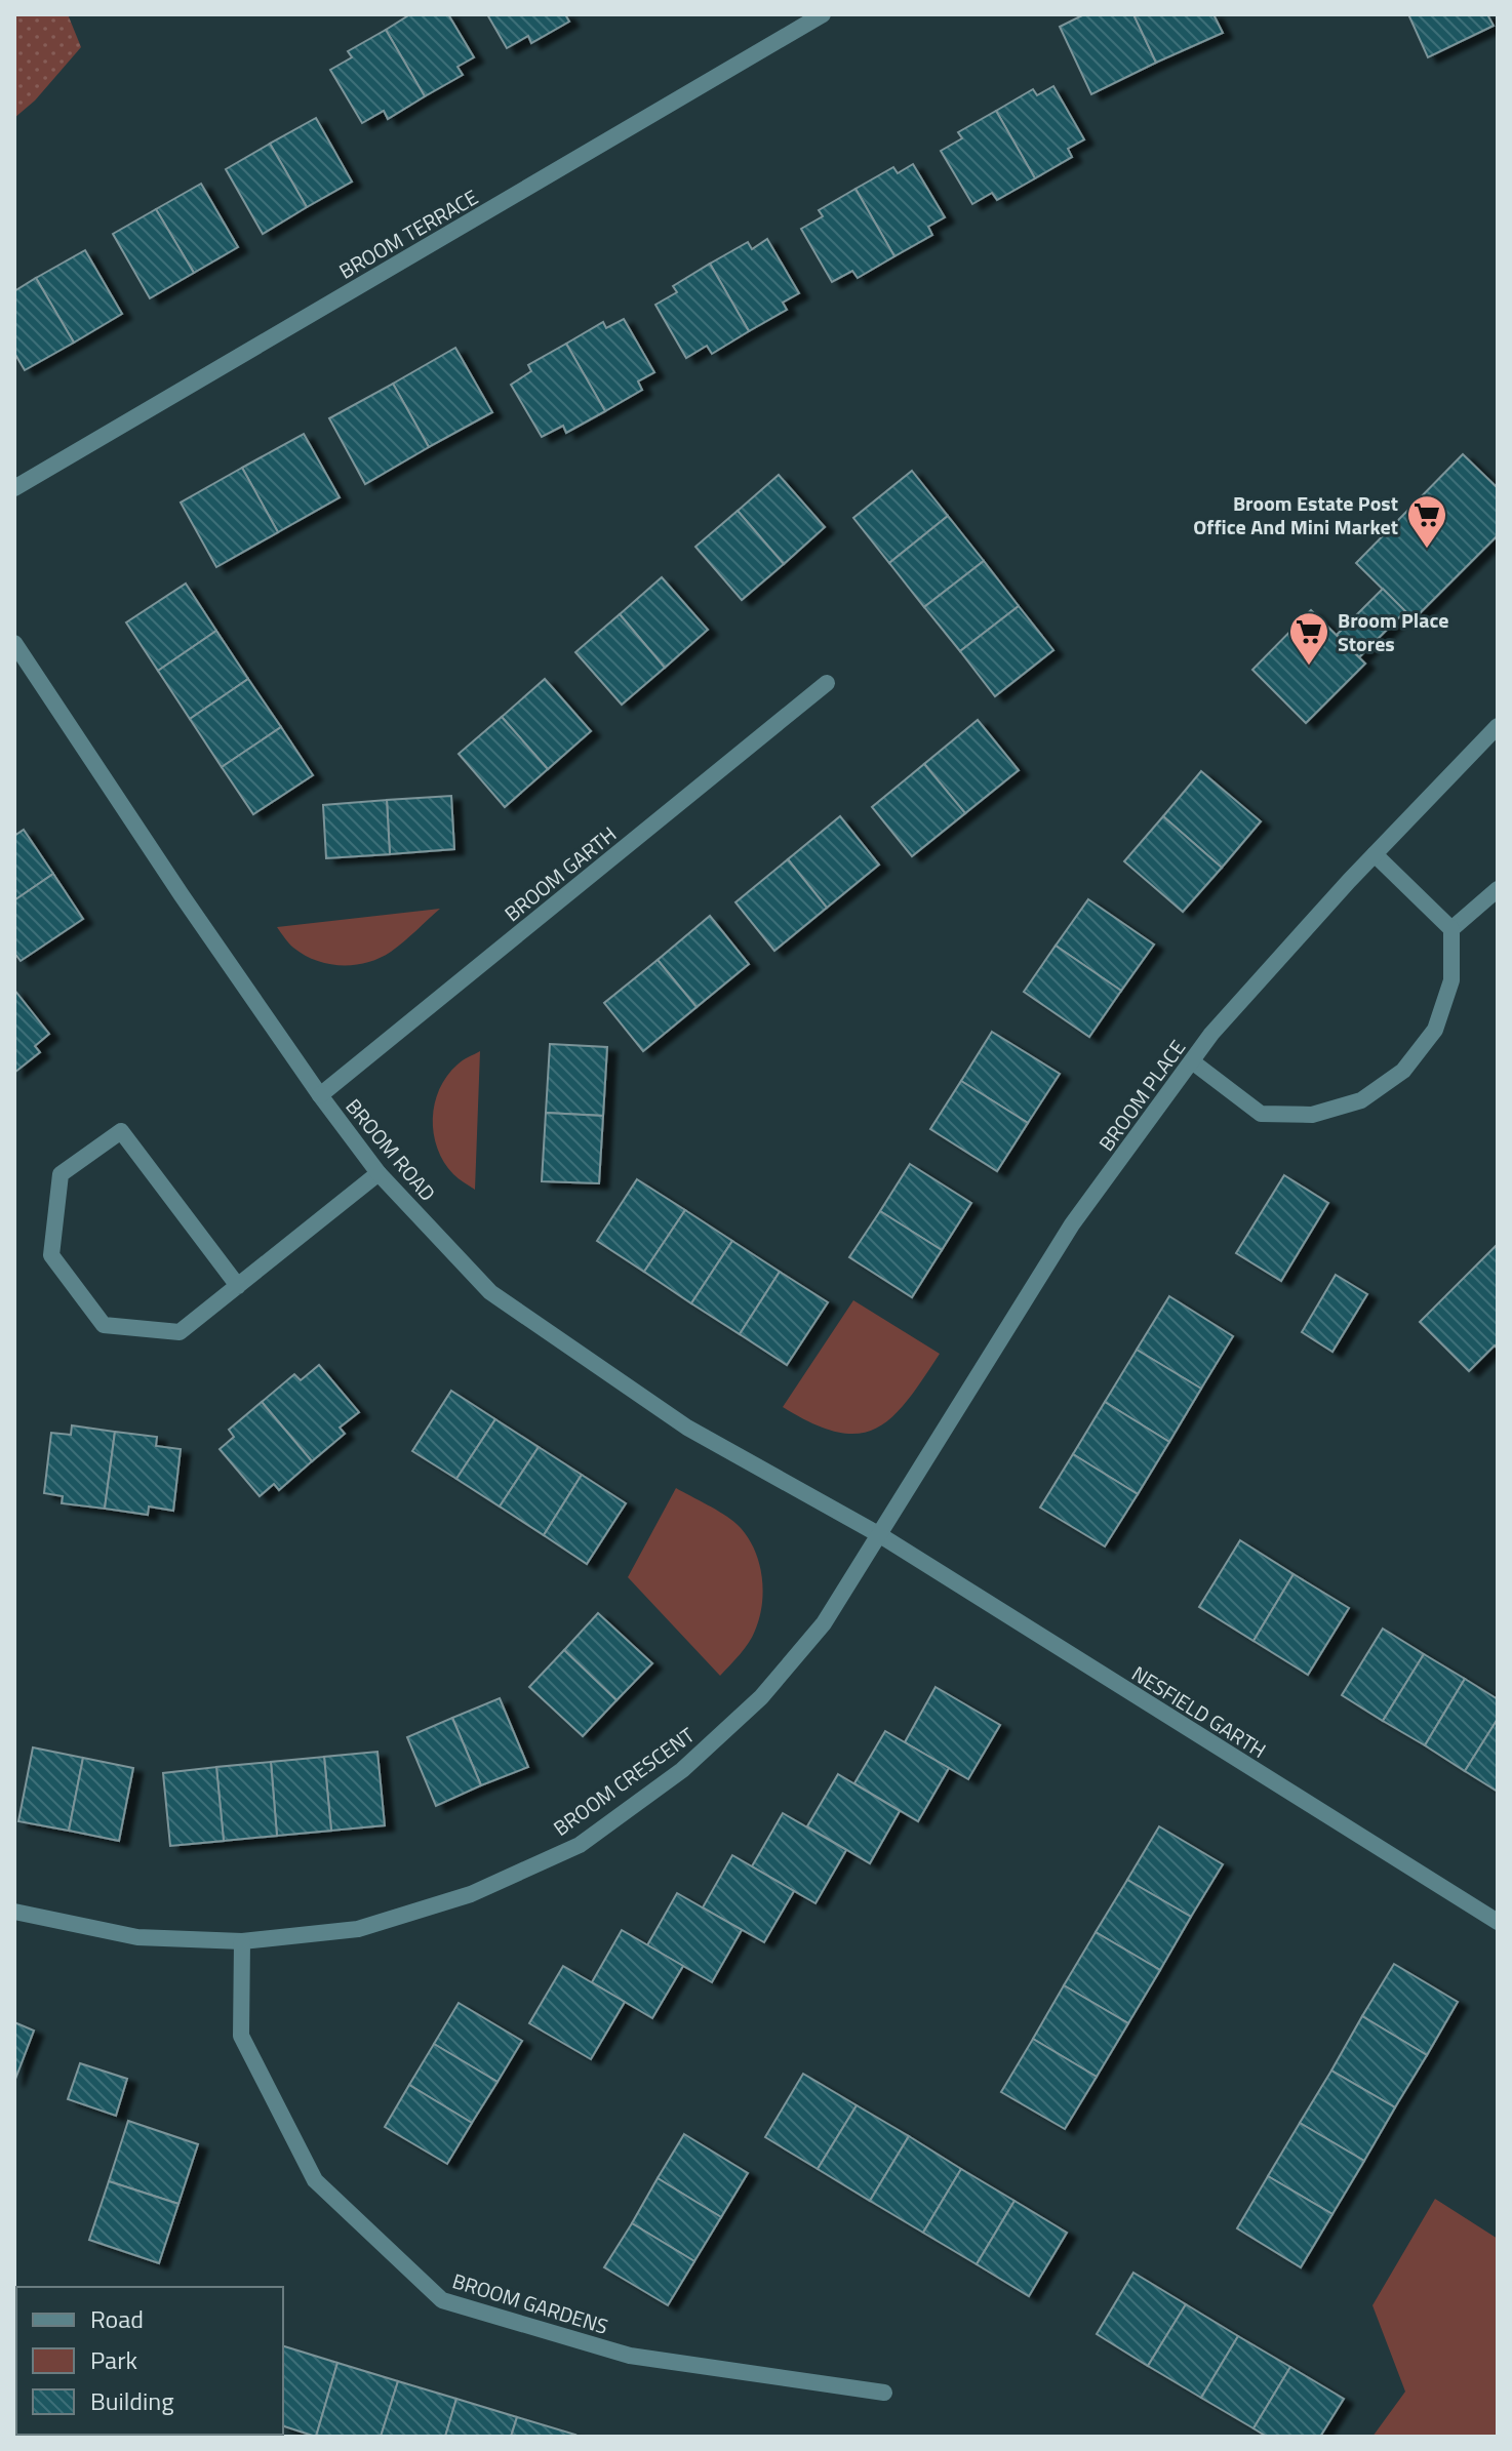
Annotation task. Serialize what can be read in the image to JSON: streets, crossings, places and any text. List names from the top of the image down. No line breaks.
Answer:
{"streets":{"street":["BROOM TERRACE","BROOM GARTH","BROOM PLACE","BROOM ROAD","NESFIELD GARTH","BROOM CRESCENT","BROOM GARDENS"]},"crossings":[["BROOM GARTH","BROOM ROAD"],["BROOM PLACE","BROOM ROAD"],["BROOM PLACE","NESFIELD GARTH"],["BROOM PLACE","BROOM CRESCENT"],["BROOM ROAD","NESFIELD GARTH"],["BROOM ROAD","BROOM CRESCENT"],["NESFIELD GARTH","BROOM CRESCENT"],["BROOM CRESCENT","BROOM GARDENS"]],"places":{"supermarket":["Broom Estate Post Office And Mini Market","Broom Place Stores"]},"legend":["Road","Park","Building"]}
